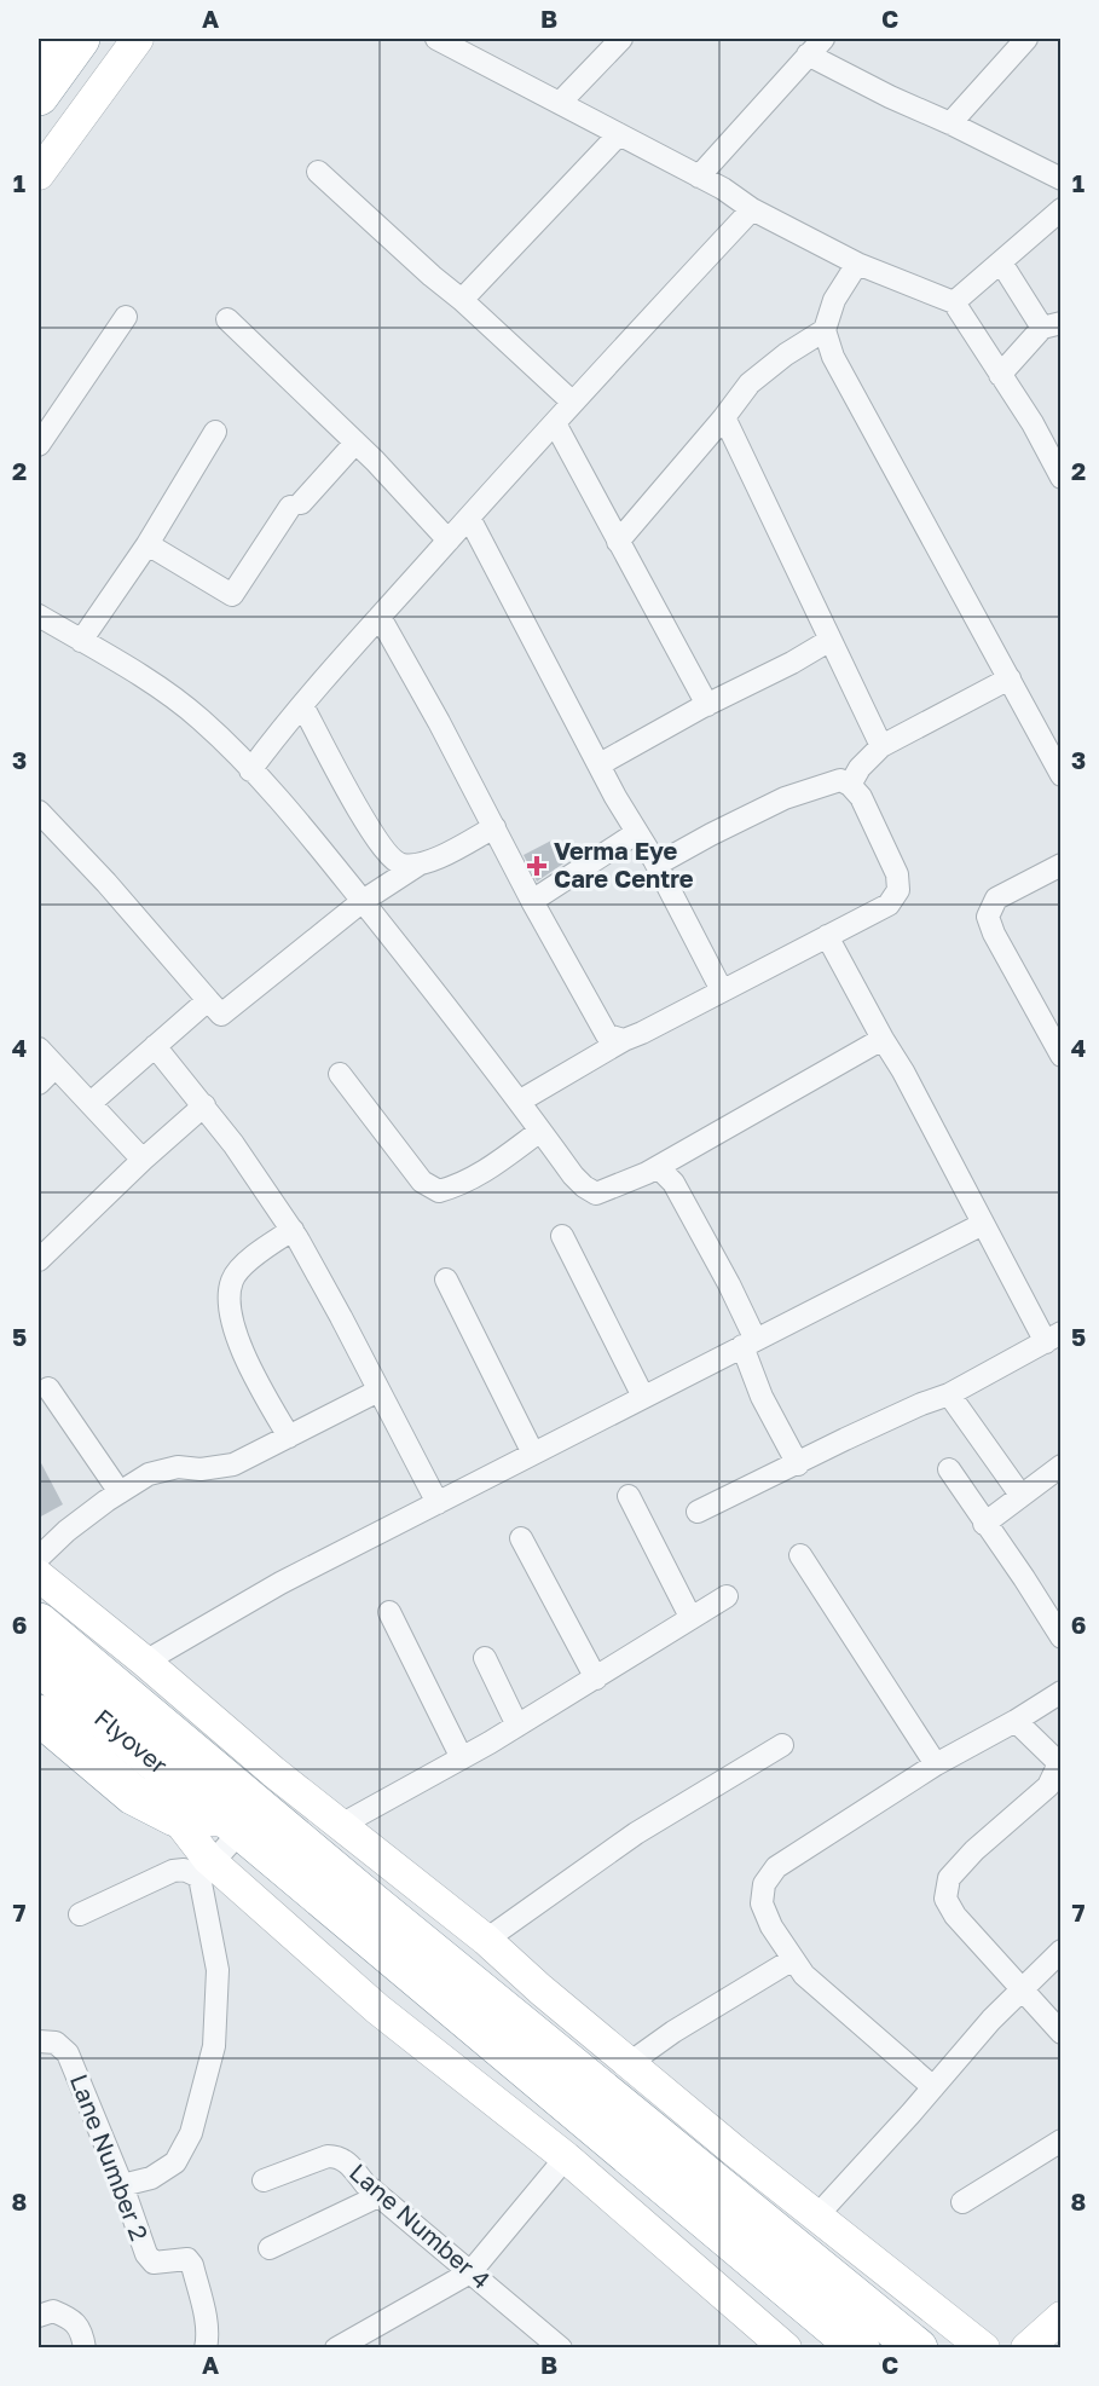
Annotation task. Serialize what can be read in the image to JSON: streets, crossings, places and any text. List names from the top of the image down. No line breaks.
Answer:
{"streets":{"highway":["Flyover"],"street":["Lane Number 2","Lane Number 4"]},"places":{"health":["Verma Eye Care Centre"]},"grid":{"columns":["A","B","C"],"rows":["1","2","3","4","5","6","7","8"]}}
